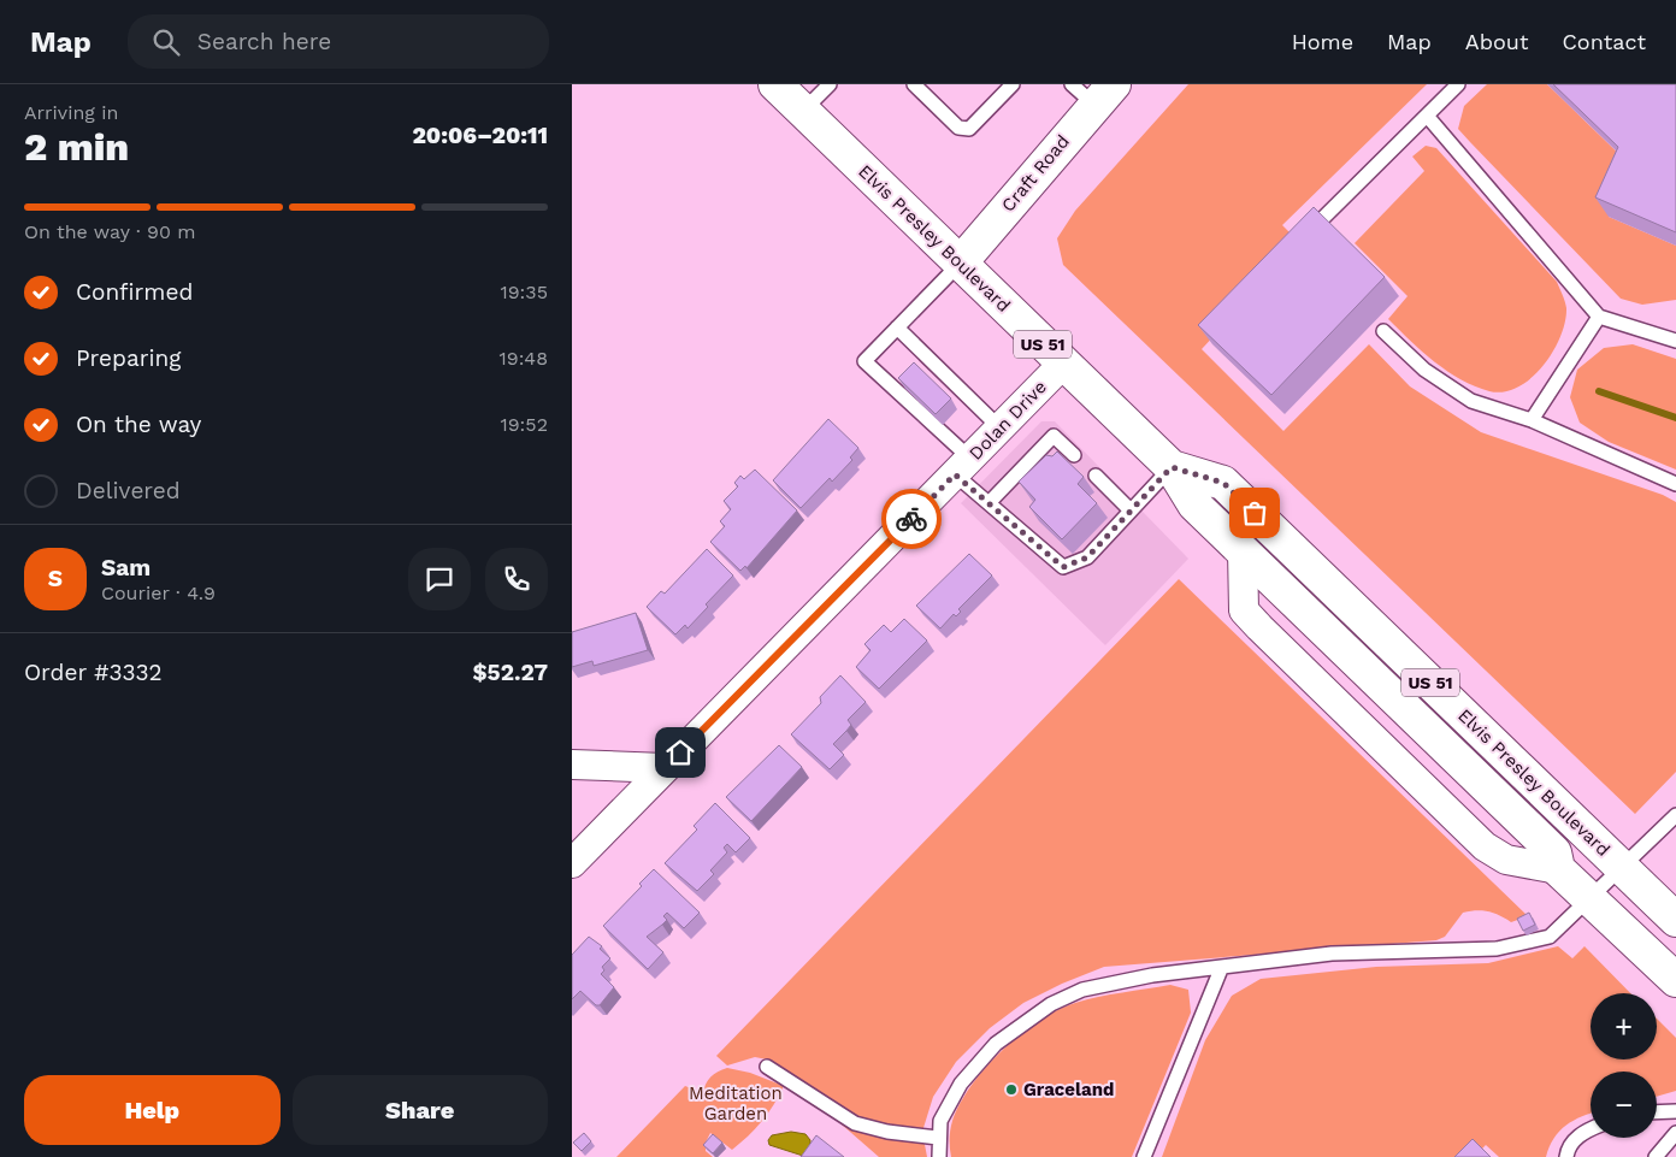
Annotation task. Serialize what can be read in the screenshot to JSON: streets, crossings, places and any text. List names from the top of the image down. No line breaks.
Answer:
{"streets":{"main road":["Craft Road","Elvis Presley Boulevard","US 51"],"street":["Dolan Drive"]},"crossings":[["Craft Road","Elvis Presley Boulevard"],["Elvis Presley Boulevard","Dolan Drive"]],"parks":["Meditation Garden"],"places":["Graceland"],"page":{"header":"Map","search":"Search here","nav":["Home","Map","About","Contact"],"heading":["2 min","Arriving in","20:06–20:11"],"panel":["Sam","Courier · 4.9","Order #3332","$52.27"],"bar":"On the way · 90 m","list":[["Confirmed","19:35"],["Preparing","19:48"],["On the way","19:52"],"Delivered"],"round":"S","map_buttons":["+","−"],"buttons":["Help","Share"]}}
